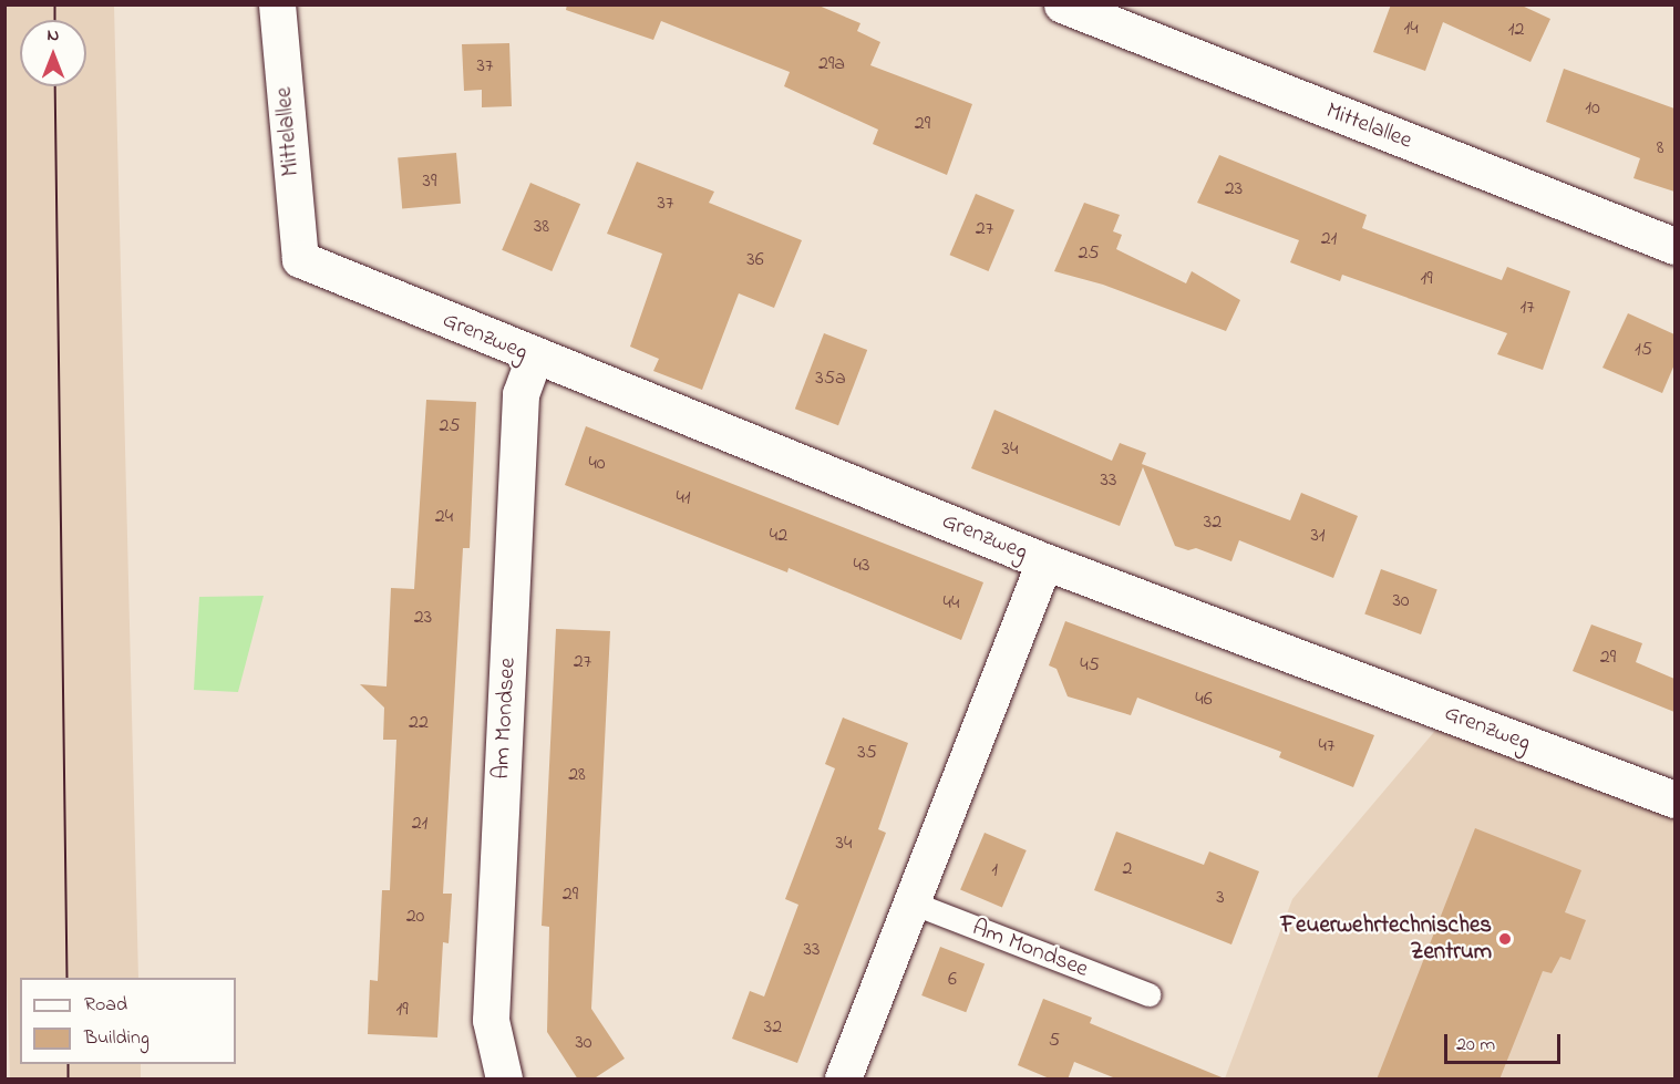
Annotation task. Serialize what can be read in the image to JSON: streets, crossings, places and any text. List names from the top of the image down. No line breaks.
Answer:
{"streets":{"street":["Mittelallee","Grenzweg","Am Mondsee"]},"crossings":[["Mittelallee","Grenzweg"],["Grenzweg","Am Mondsee"]],"places":["Feuerwehrtechnisches Zentrum"],"house_numbers":["14","12","29a","37","10","29","8","39","23","37","38","27","21","25","36","19","17","15","35a","25","34","40","33","41","24","32","42","31","43","30","44","23","29","27","45","46","22","47","35","28","21","34","2","1","29","3","20","33","6","19","32","5","30"],"legend":["Road","Building"],"scale_bar":"20 m","north":"top"}
